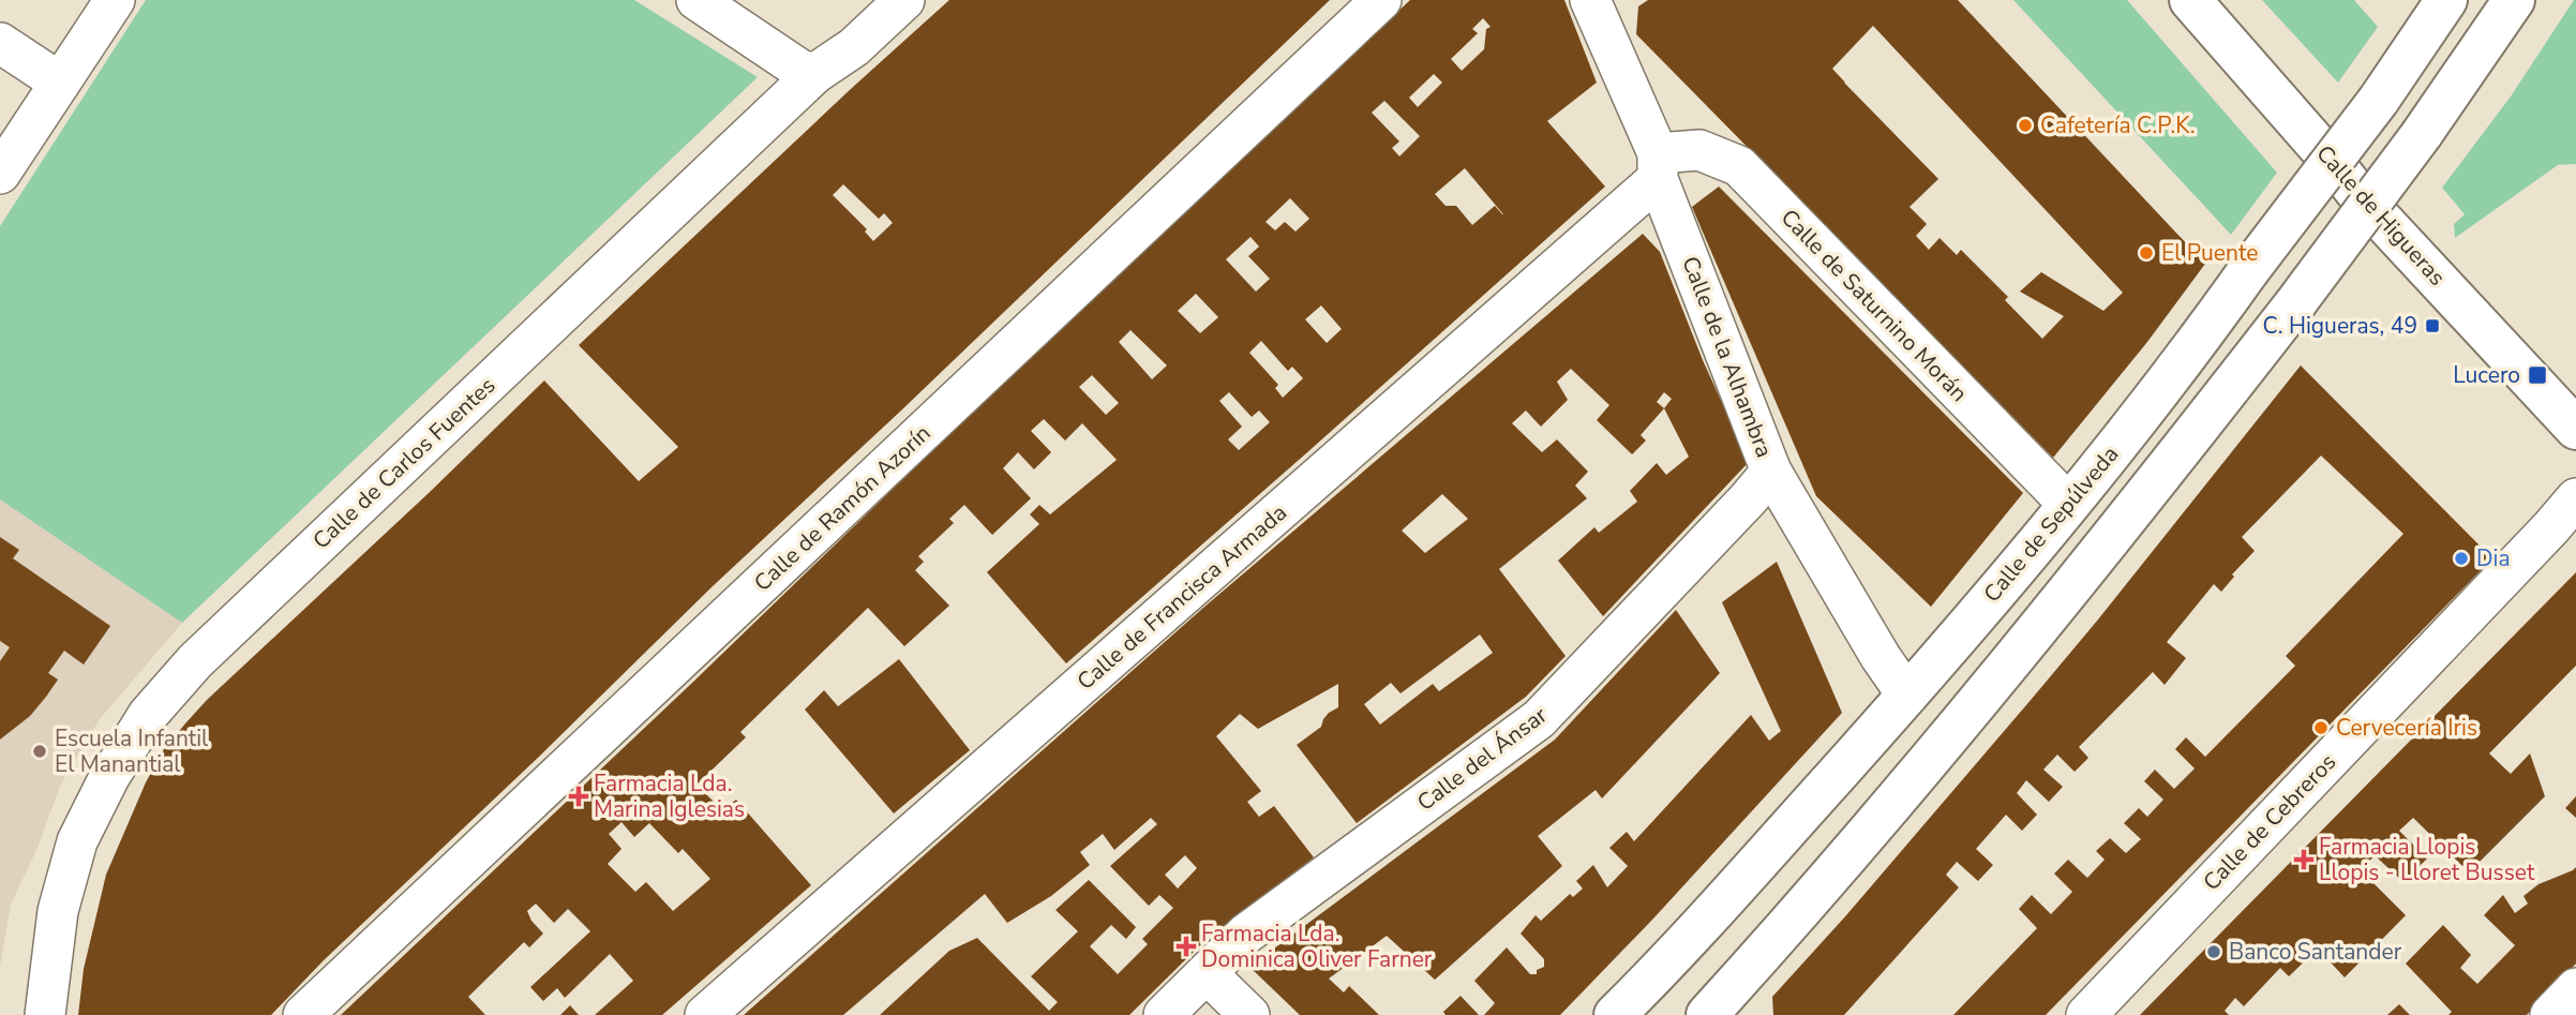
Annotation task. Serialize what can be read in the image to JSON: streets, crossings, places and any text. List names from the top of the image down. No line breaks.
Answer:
{"streets":{"street":["Calle de Higueras","Calle de Saturnino Morán","Calle de la Alhambra","Calle de Carlos Fuentes","Calle de Ramón Azorín","Calle de Sepúlveda","Calle de Francisca Armada","Calle del Ánsar","Calle de Cebreros"]},"crossings":[["Calle de Saturnino Morán","Calle de la Alhambra"],["Calle de Saturnino Morán","Calle de Sepúlveda"],["Calle de Saturnino Morán","Calle de Francisca Armada"],["Calle de la Alhambra","Calle de Sepúlveda"],["Calle de la Alhambra","Calle de Francisca Armada"],["Calle de la Alhambra","Calle del Ánsar"]],"places":{"other":["Cafetería C.P.K.","El Puente","Dia","Cervecería Iris","Escuela Infantil El Manantial","Banco Santander"],"transit":["C. Higueras, 49","Lucero"],"health":["Farmacia Lda. Marina Iglesias","Farmacia Llopis Llopis - Lloret Busset","Farmacia Lda. Dominica Oliver Farner"]}}
